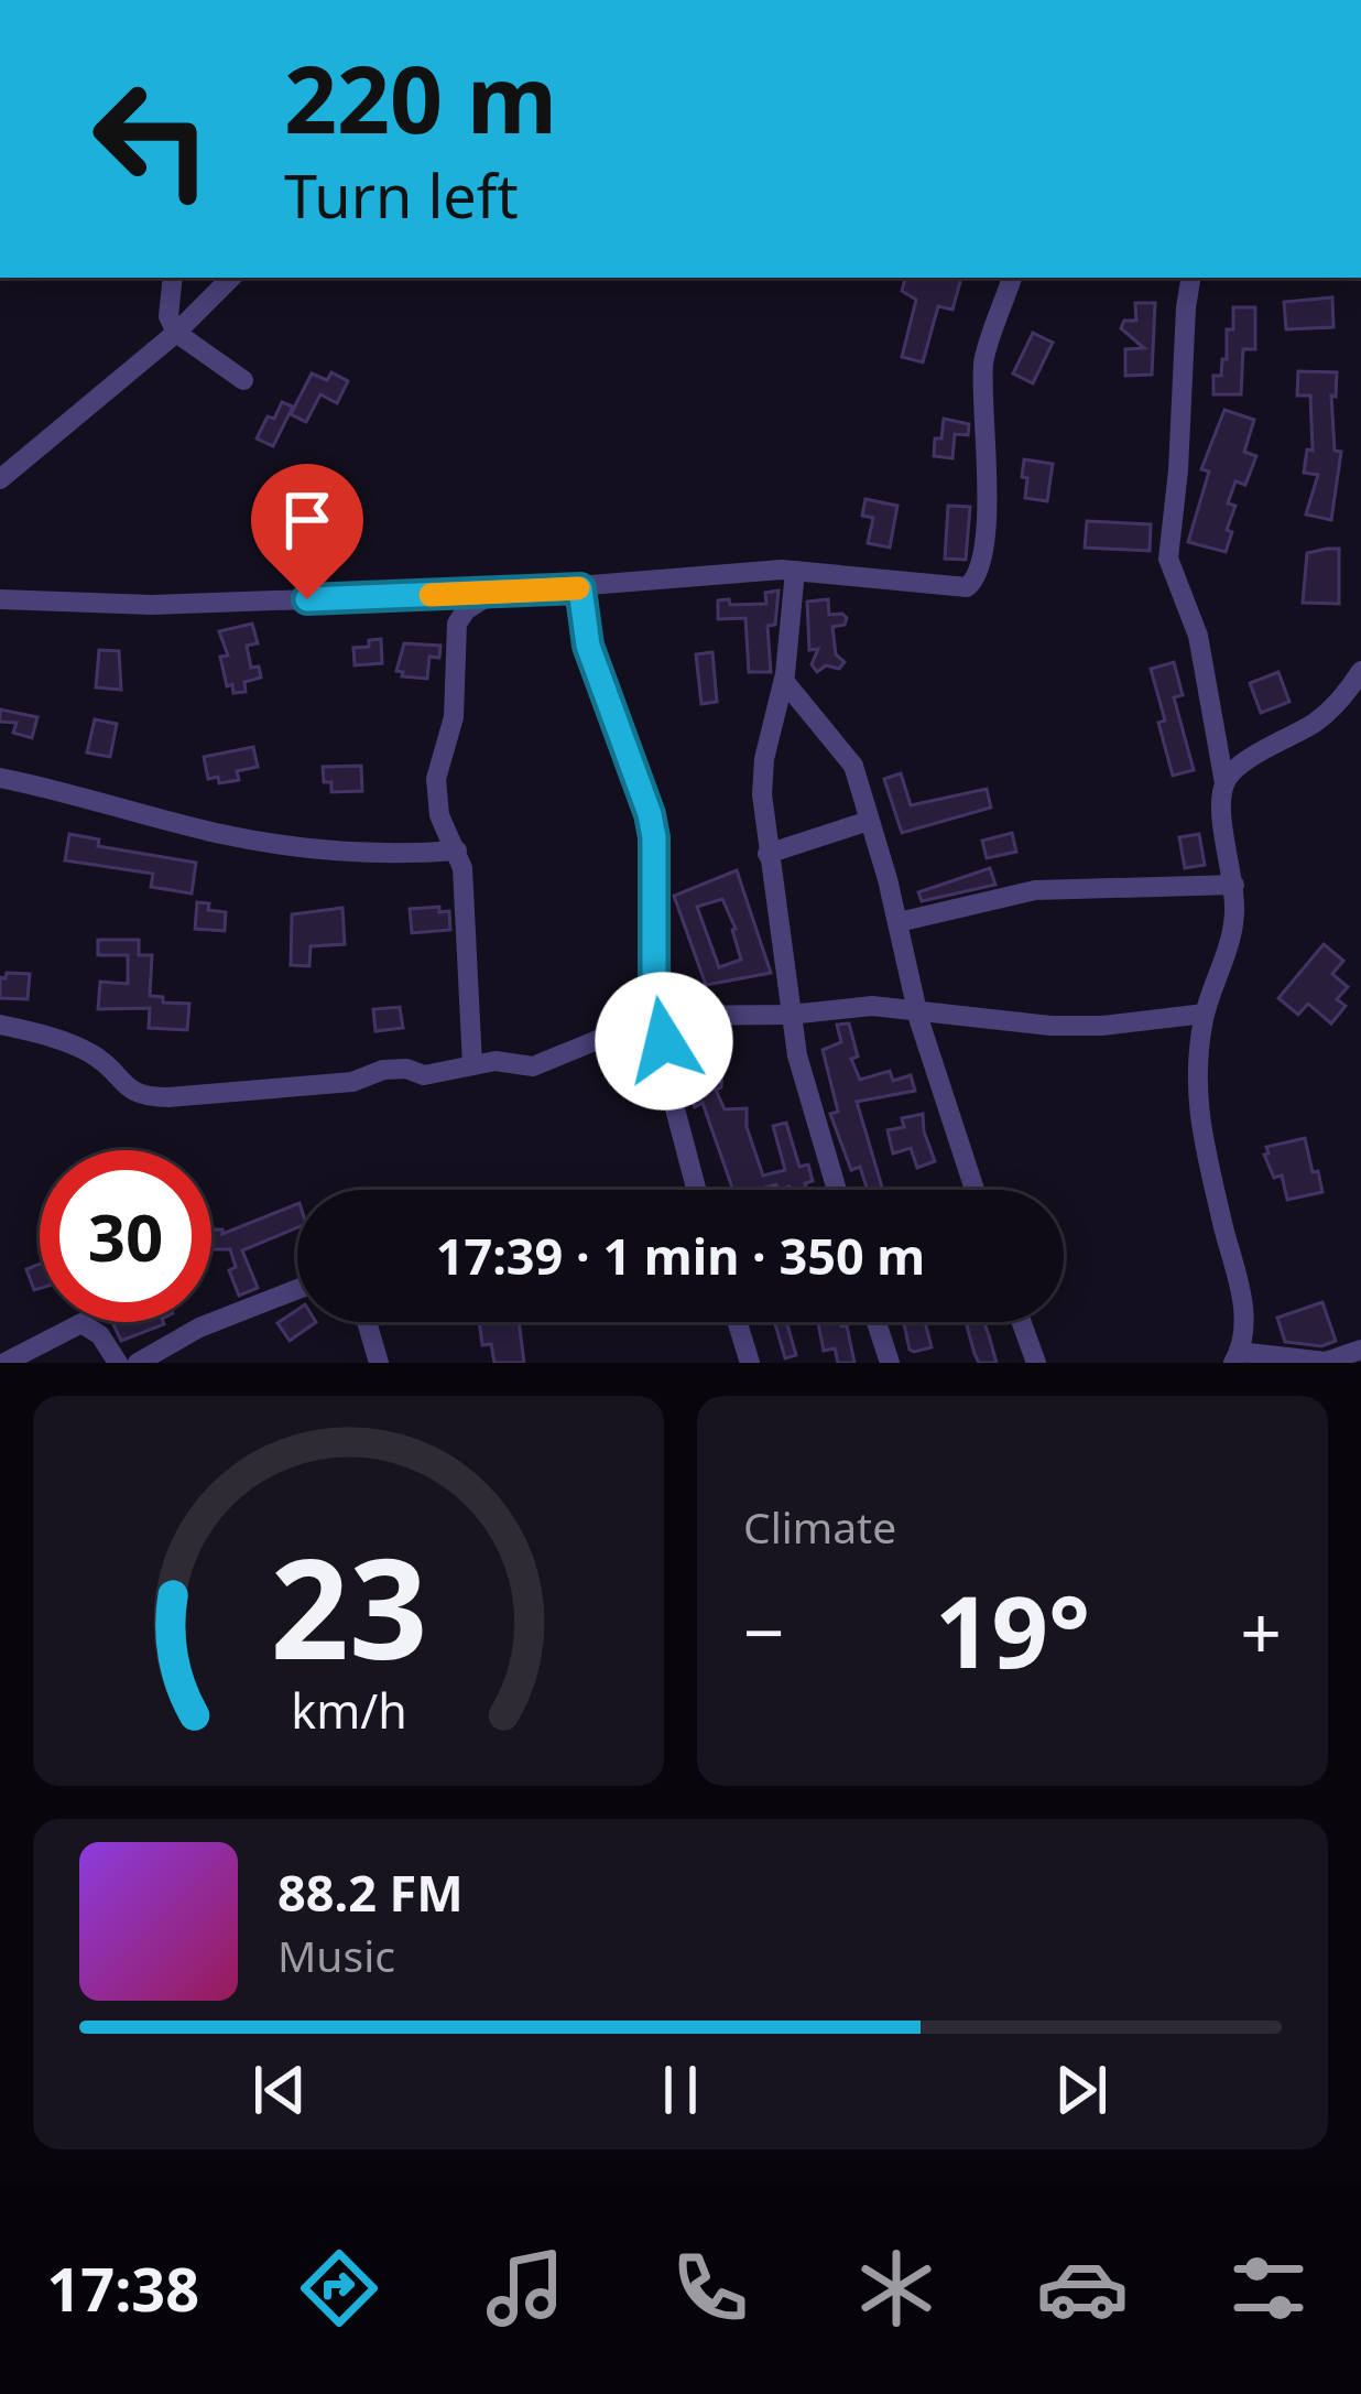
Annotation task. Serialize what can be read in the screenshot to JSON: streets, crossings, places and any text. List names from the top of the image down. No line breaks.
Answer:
{"page":{"turn":["220 m","Turn left"],"limit":"30","trip":"17:39 · 1 min · 350 m","tile":"Climate","heat":["−","19°","+"],"song":["88.2 FM","Music"],"tabs":"17:38","gauge":["23","km/h"]}}
